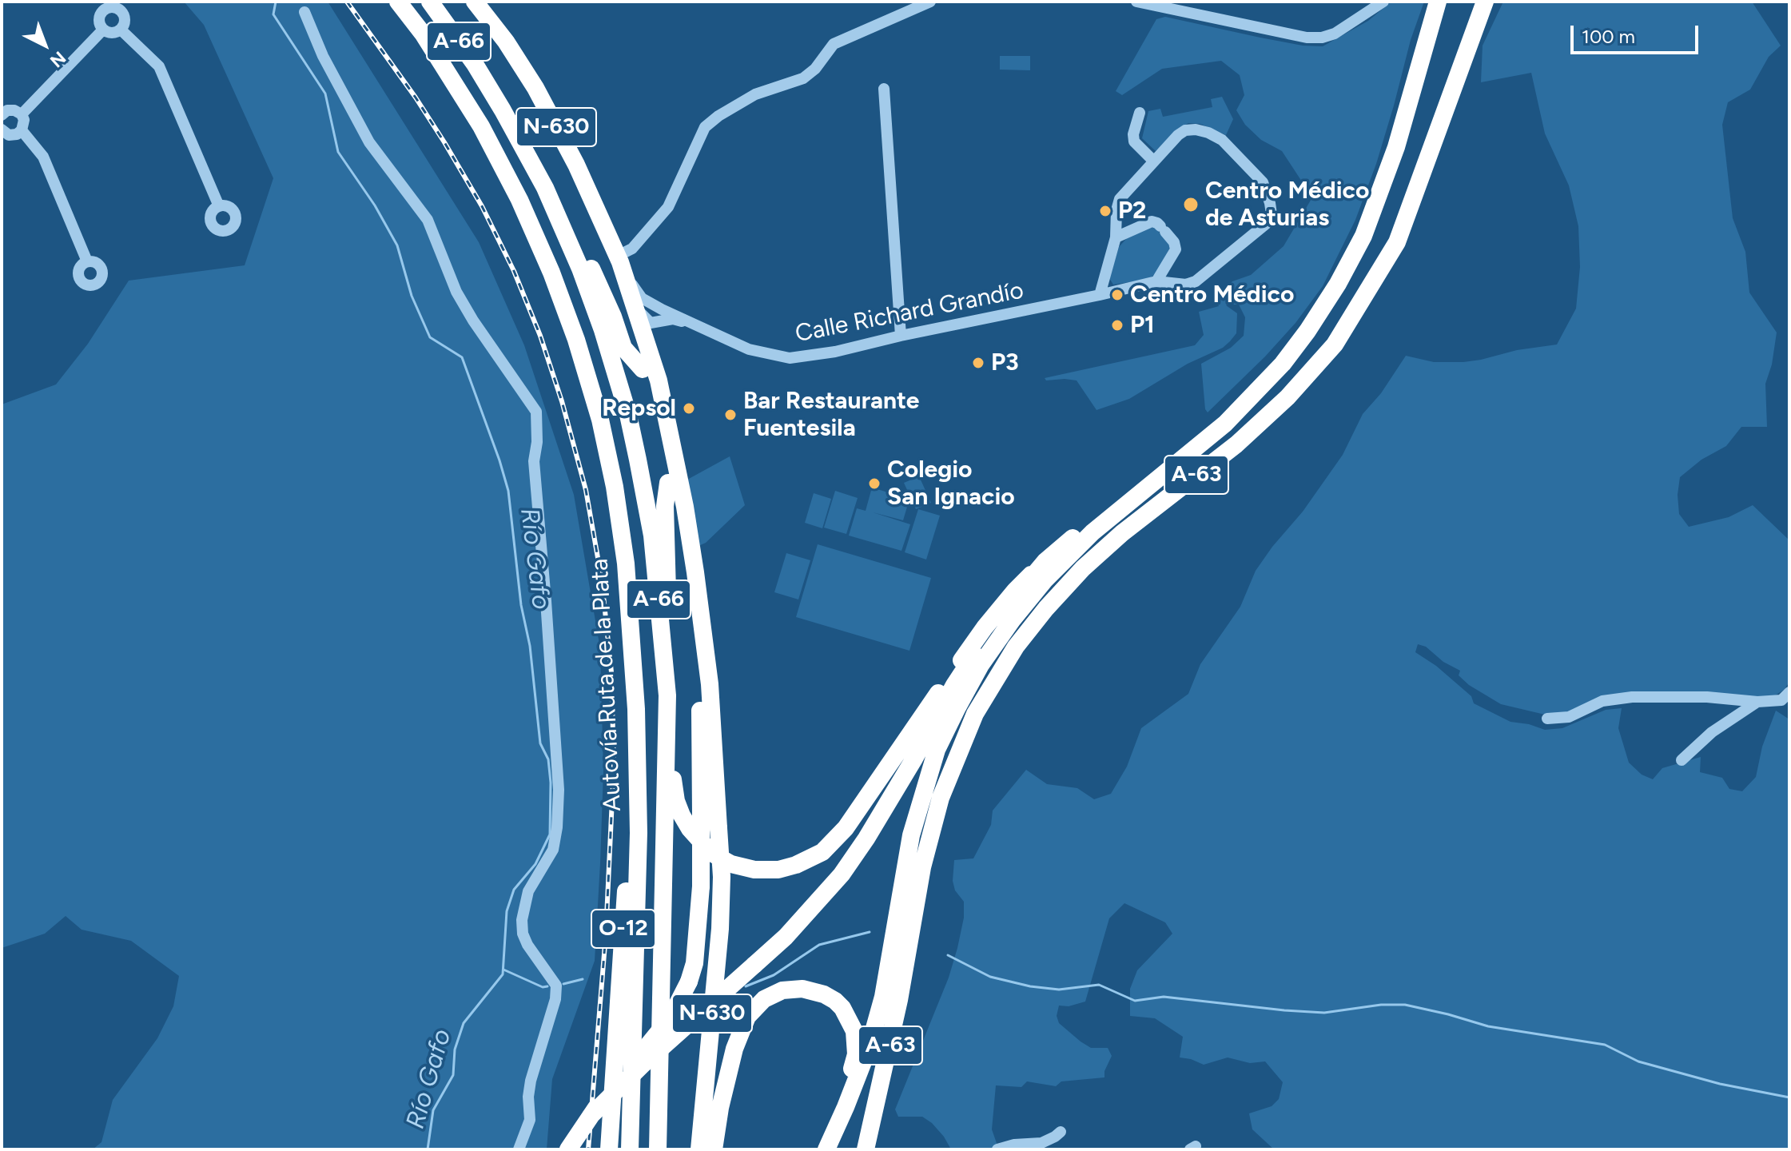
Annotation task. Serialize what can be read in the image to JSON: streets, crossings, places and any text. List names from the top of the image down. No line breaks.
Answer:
{"streets":{"highway":["A-66","N-630","A-63","Autovía Ruta de la Plata","O-12"],"street":["Calle Richard Grandío"]},"crossings":[["N-630","Calle Richard Grandío"],["Autovía Ruta de la Plata","O-12"]],"water":["Río Gafo"],"places":["Centro Médico de Asturias","P2","Centro Médico","P1","P3","Repsol","Bar Restaurante Fuentesila","Colegio San Ignacio"],"scale_bar":"100 m","north":"bottom right"}
